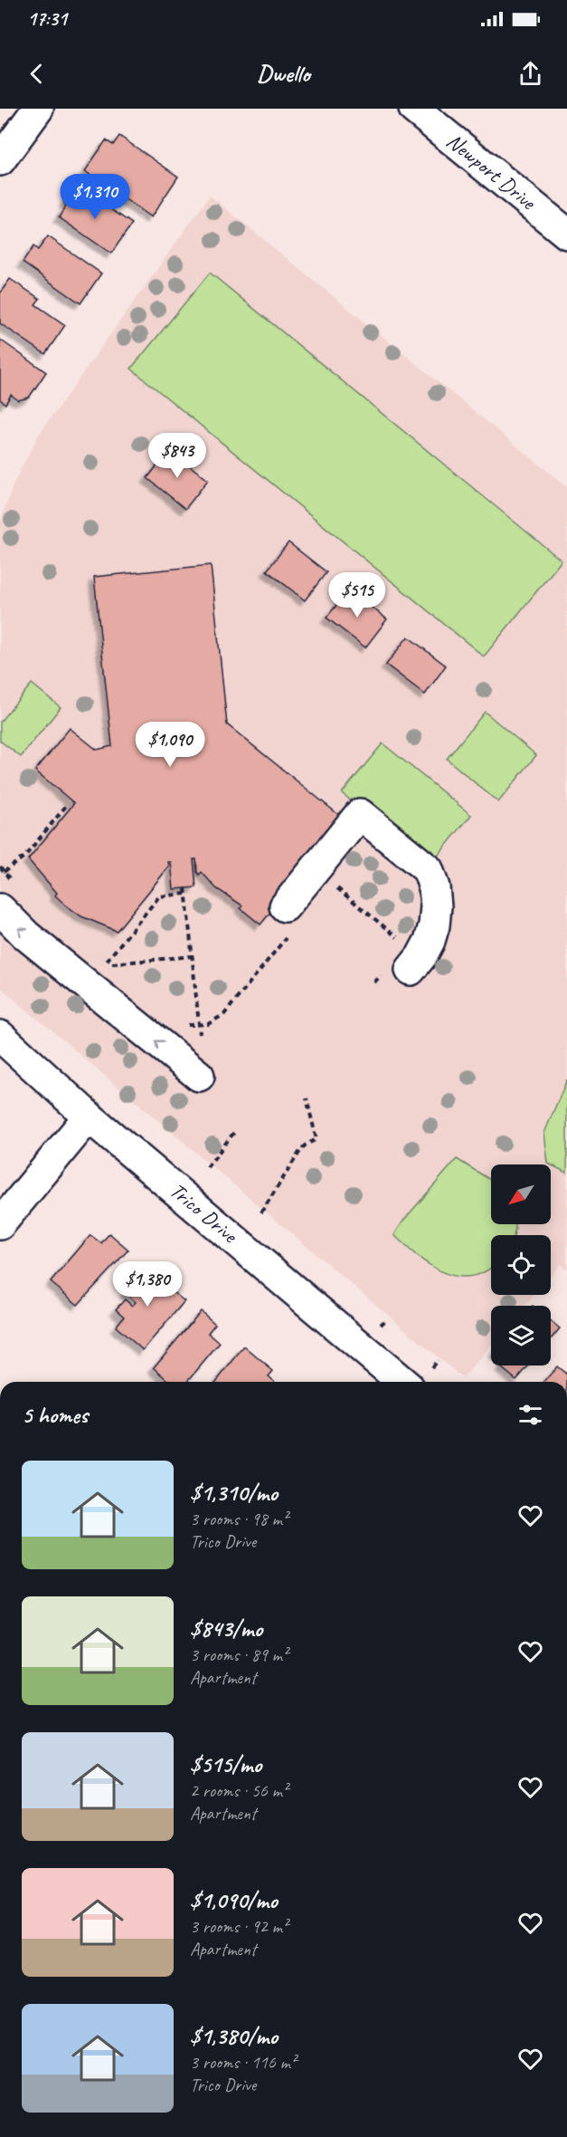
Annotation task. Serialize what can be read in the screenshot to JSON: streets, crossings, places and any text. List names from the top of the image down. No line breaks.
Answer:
{"streets":{"street":["Newport Drive","Trico Drive"]},"north":"bottom left","page":{"status":"17:31","header":"Dwello","price":["$1,310","$843","$515","$1,090","$1,380"],"heading":"5 homes","list":[{"name":"$1,310/mo","note":"3 rooms · 98 m² · Trico Drive"},{"name":"$843/mo","note":"3 rooms · 89 m² · Apartment"},{"name":"$515/mo","note":"2 rooms · 56 m² · Apartment"},{"name":"$1,090/mo","note":"3 rooms · 92 m² · Apartment"},{"name":"$1,380/mo","note":"3 rooms · 116 m² · Trico Drive"}]}}
